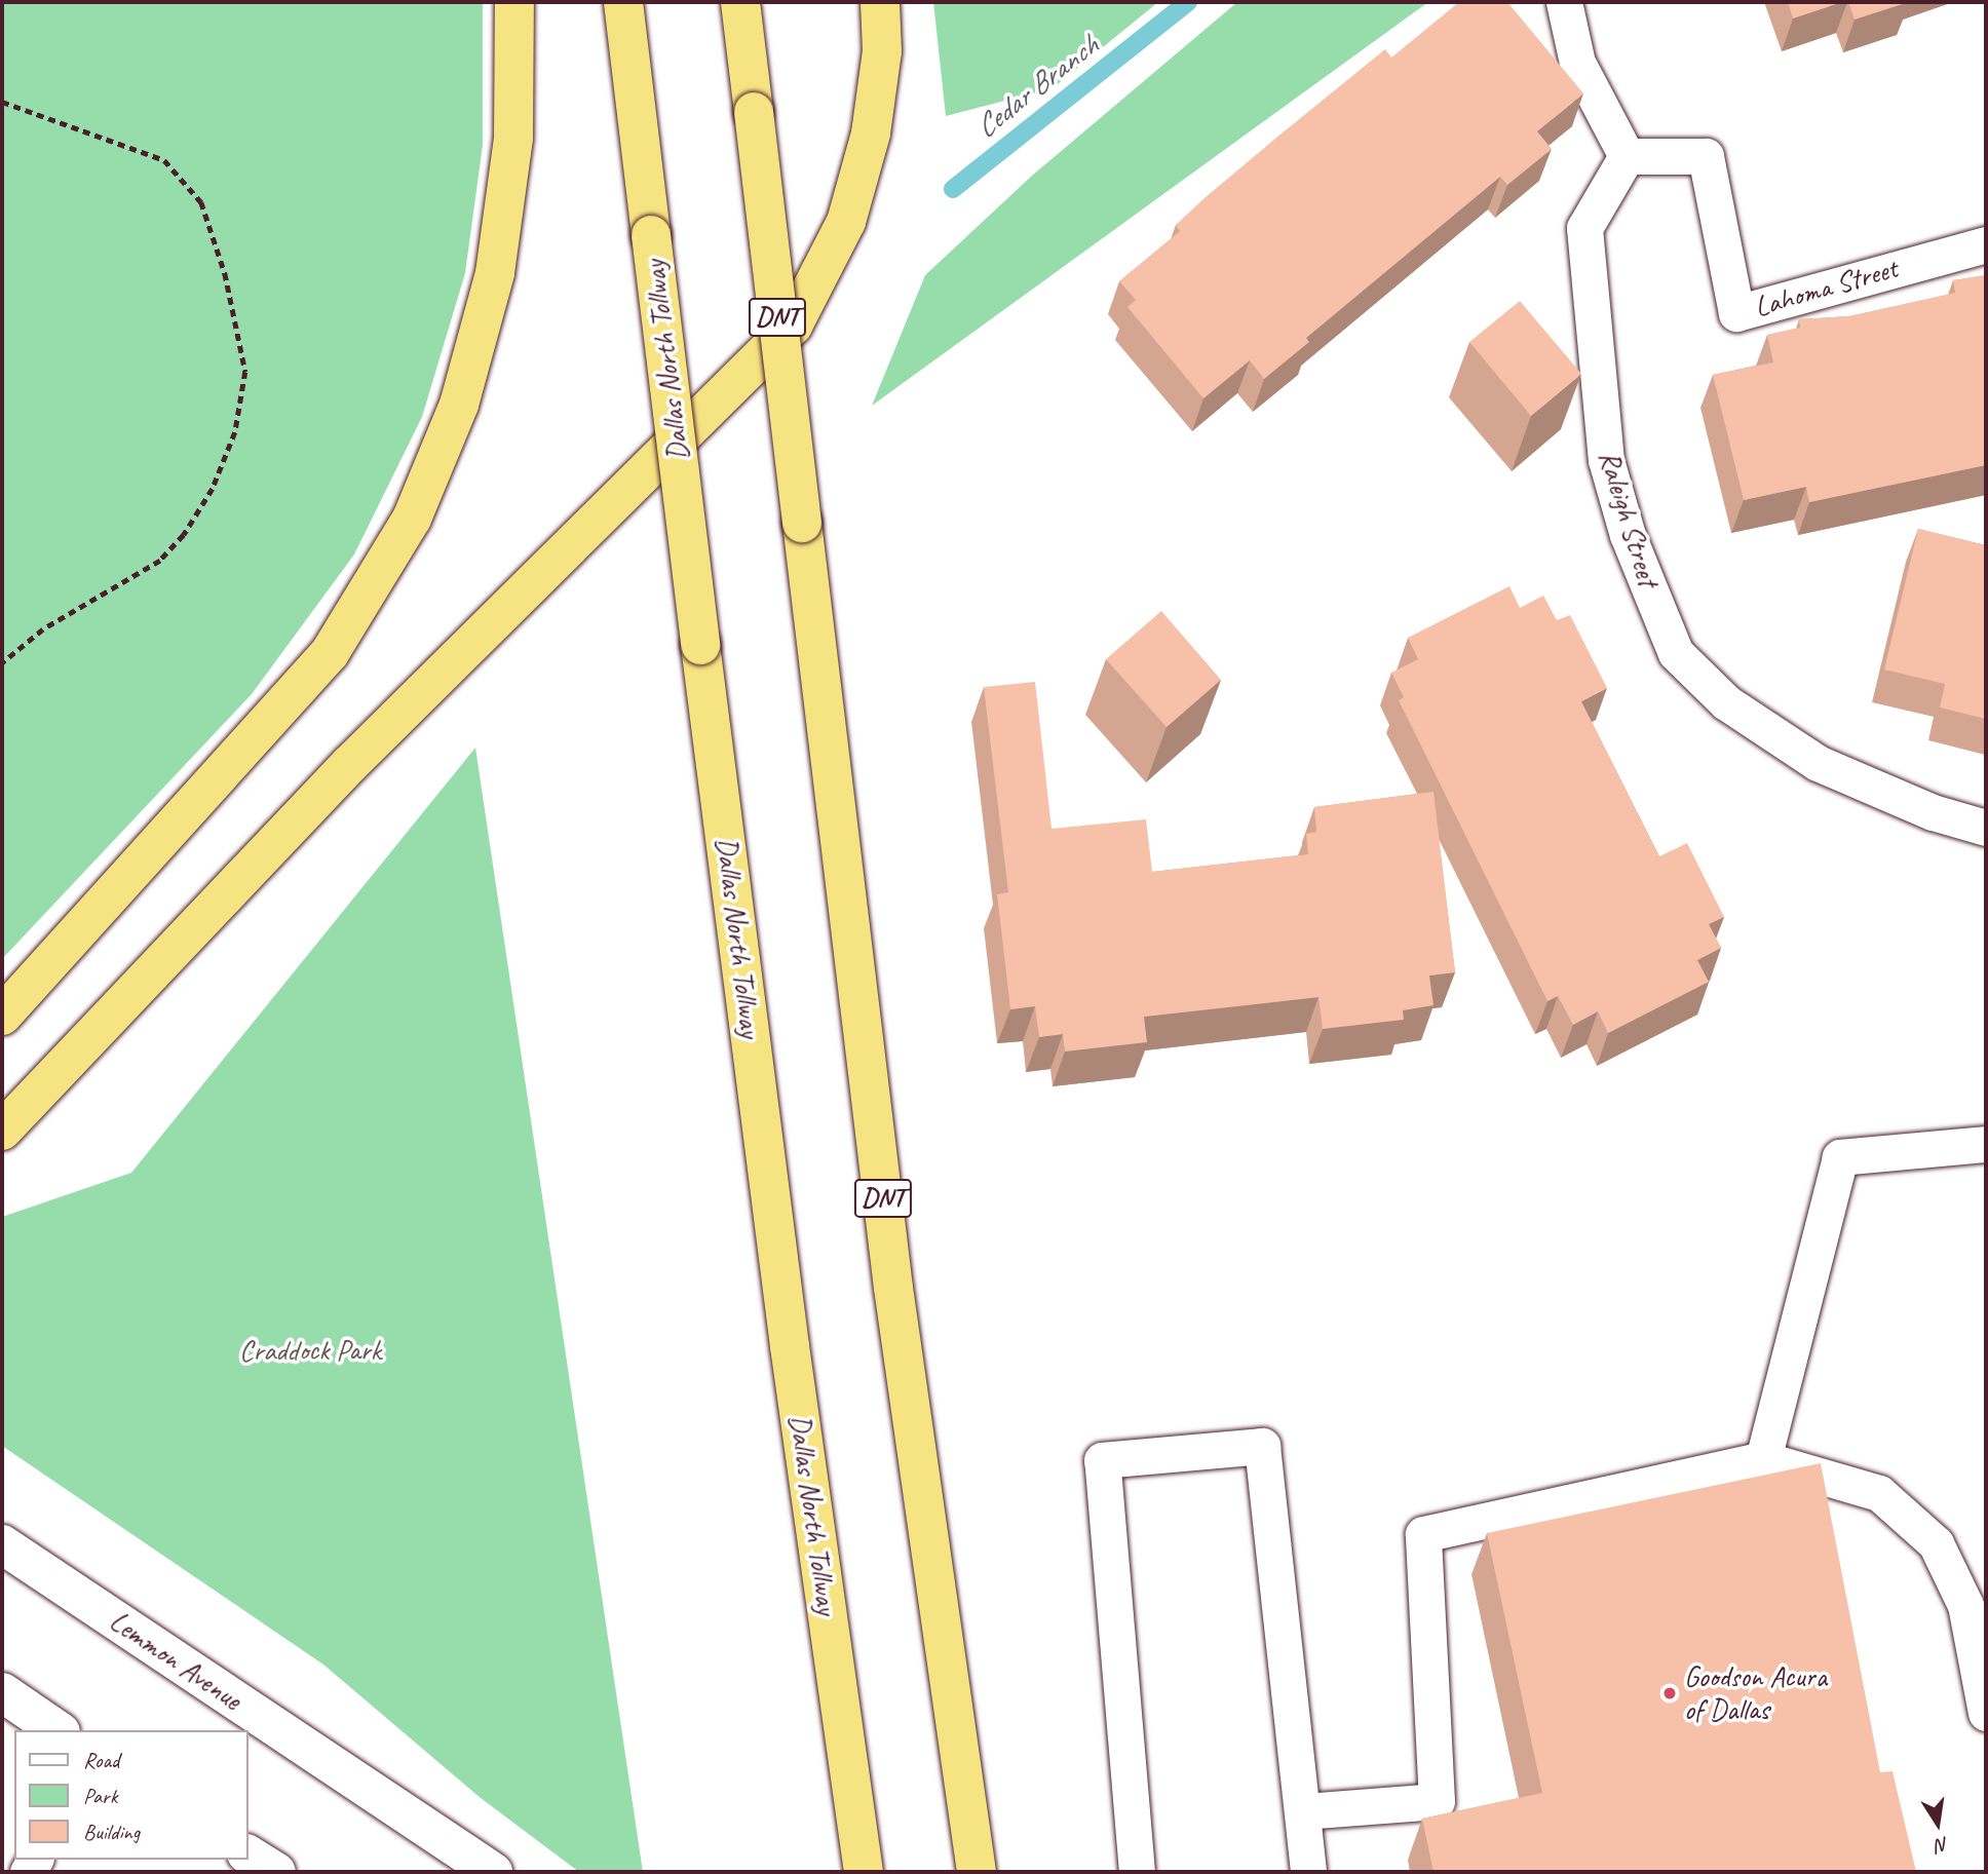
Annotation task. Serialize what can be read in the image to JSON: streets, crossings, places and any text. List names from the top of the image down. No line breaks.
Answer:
{"streets":{"highway":["DNT","Dallas North Tollway"],"main road":["Lemmon Avenue"],"lane":["Lahoma Street","Raleigh Street"]},"crossings":[["Lahoma Street","Raleigh Street"]],"water":["Cedar Branch"],"parks":["Craddock Park"],"places":["Goodson Acura of Dallas"],"legend":["Road","Park","Building"],"north":"bottom"}
